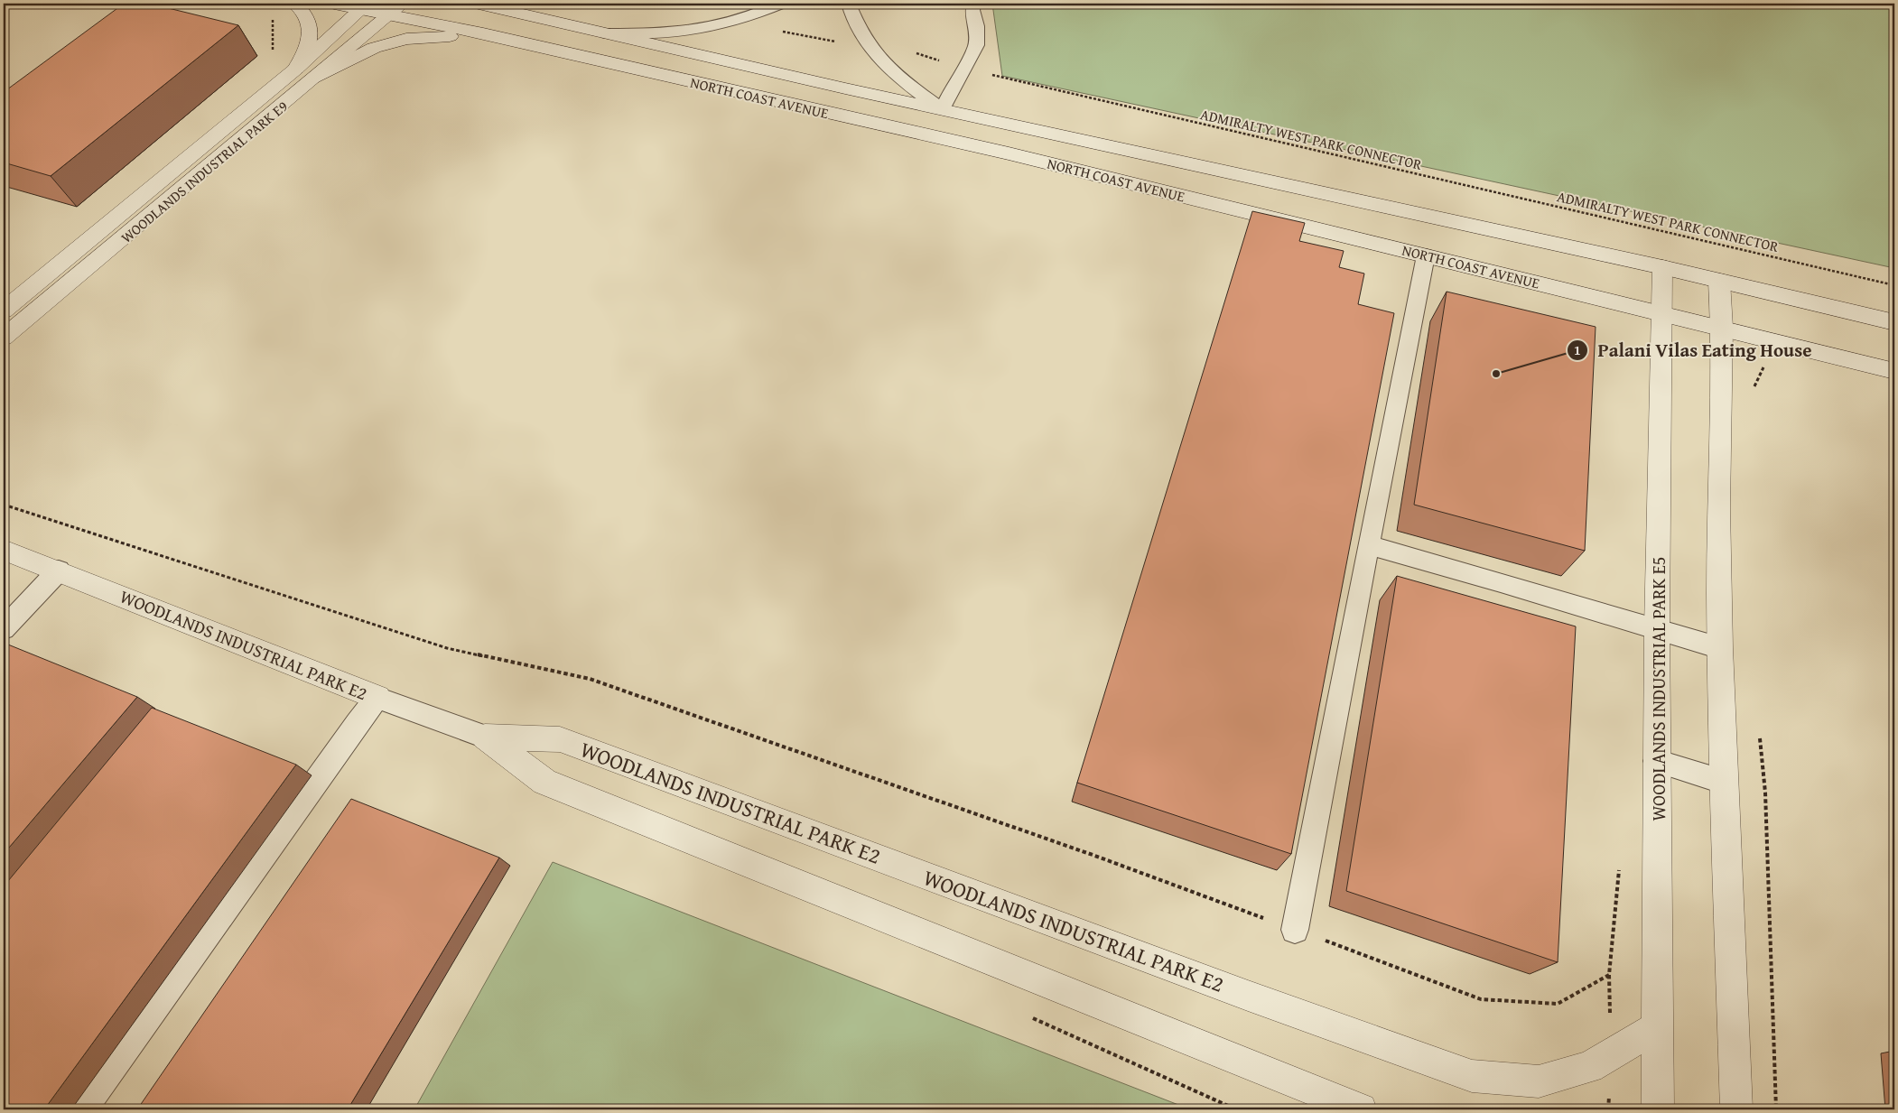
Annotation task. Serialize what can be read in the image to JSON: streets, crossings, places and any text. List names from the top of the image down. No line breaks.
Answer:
{"streets":{"street":["NORTH COAST AVENUE","WOODLANDS INDUSTRIAL PARK E9","WOODLANDS INDUSTRIAL PARK E2","WOODLANDS INDUSTRIAL PARK E5"],"path":["ADMIRALTY WEST PARK CONNECTOR"]},"crossings":[["NORTH COAST AVENUE","WOODLANDS INDUSTRIAL PARK E9"],["NORTH COAST AVENUE","WOODLANDS INDUSTRIAL PARK E5"],["WOODLANDS INDUSTRIAL PARK E2","WOODLANDS INDUSTRIAL PARK E5"]],"places":["Palani Vilas Eating House"]}
